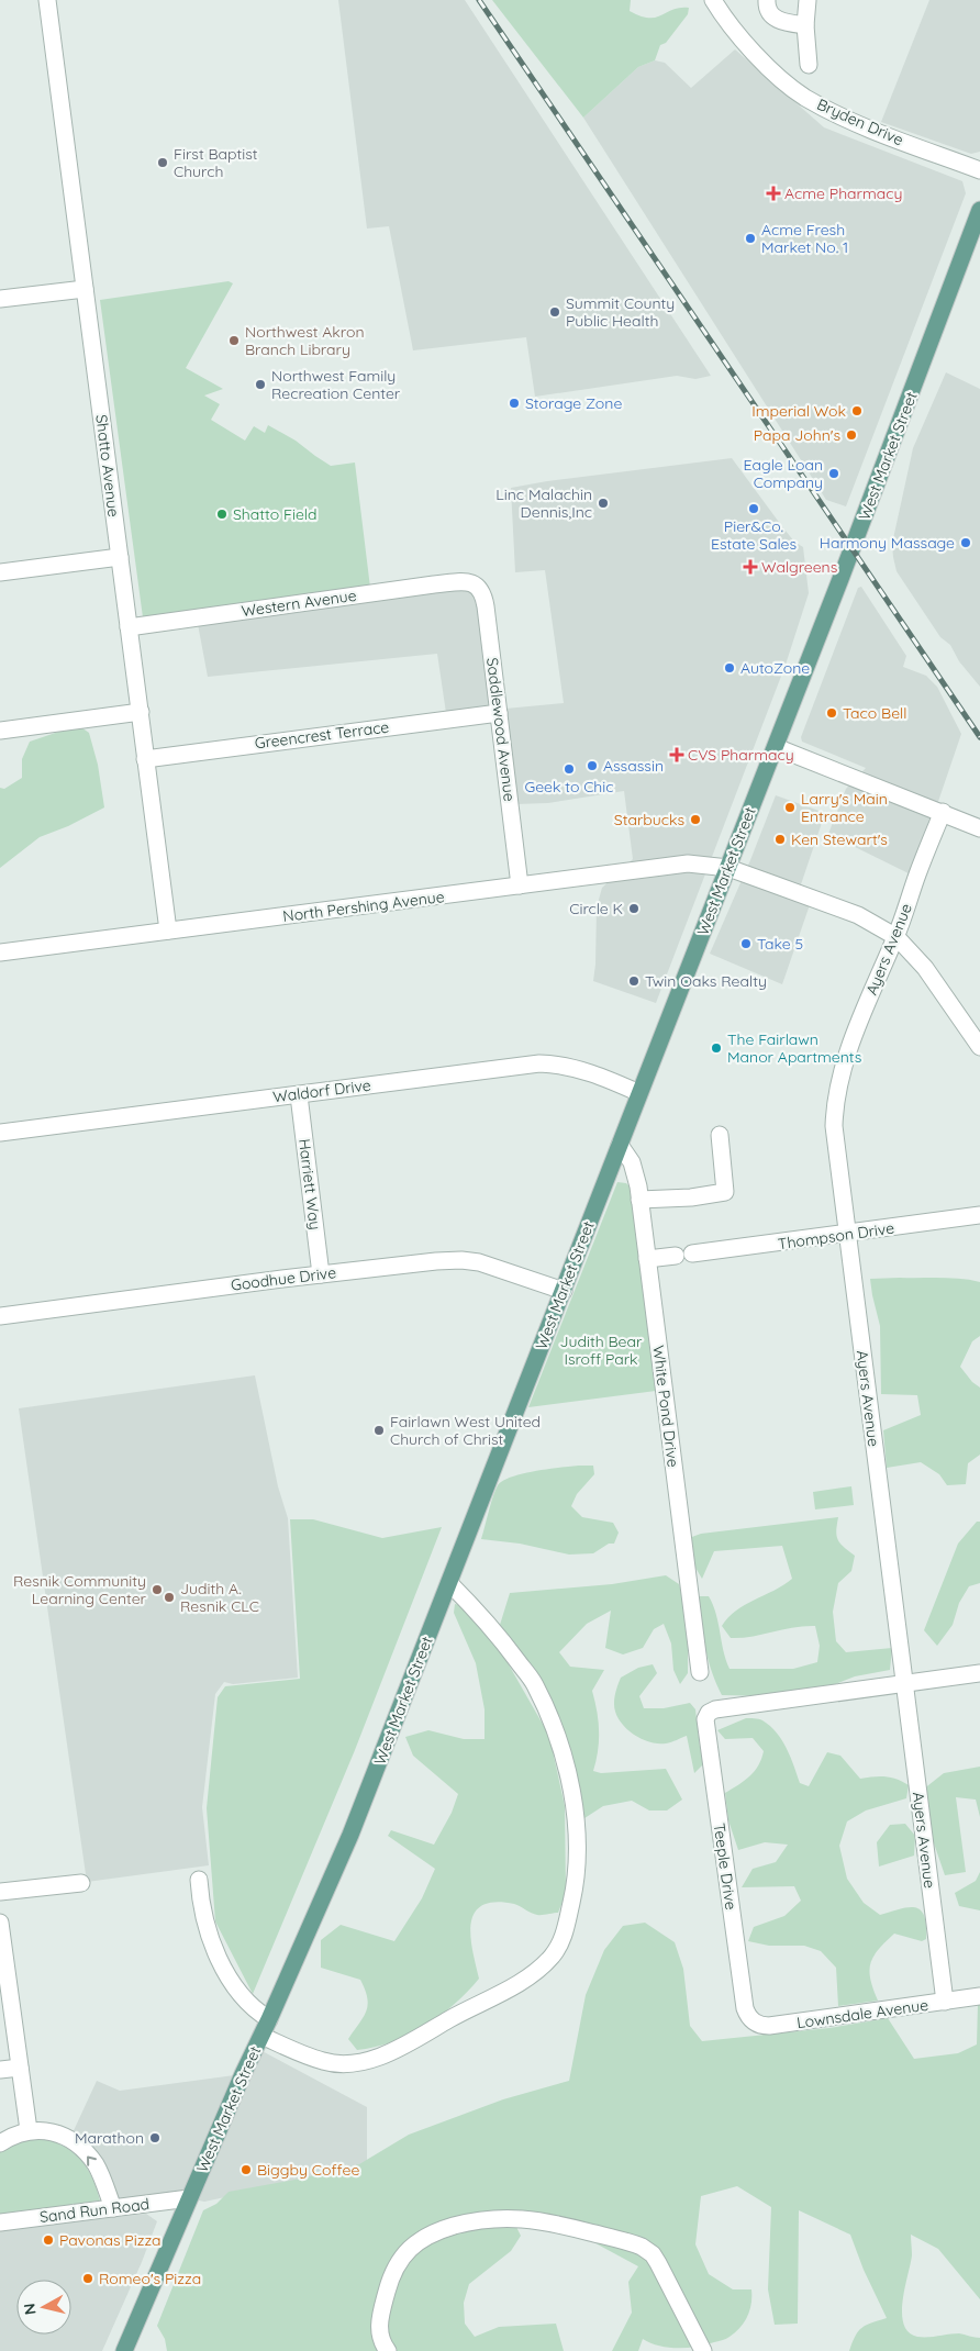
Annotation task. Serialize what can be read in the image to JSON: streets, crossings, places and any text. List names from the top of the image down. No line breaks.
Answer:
{"streets":{"main road":["West Market Street"],"street":["Bryden Drive","Shatto Avenue","Western Avenue","Saddlewood Avenue","Greencrest Terrace","North Pershing Avenue","Ayers Avenue","Waldorf Drive","Harriett Way","Thompson Drive","Goodhue Drive","White Pond Drive","Teeple Drive","Lownsdale Avenue","Sand Run Road"]},"crossings":[["West Market Street","North Pershing Avenue"],["West Market Street","Waldorf Drive"],["West Market Street","Goodhue Drive"],["West Market Street","White Pond Drive"],["West Market Street","Sand Run Road"],["Shatto Avenue","Western Avenue"],["Shatto Avenue","Greencrest Terrace"],["Shatto Avenue","North Pershing Avenue"],["Western Avenue","Saddlewood Avenue"],["Saddlewood Avenue","Greencrest Terrace"],["Saddlewood Avenue","North Pershing Avenue"],["North Pershing Avenue","Ayers Avenue"],["Ayers Avenue","Thompson Drive"],["Ayers Avenue","Teeple Drive"],["Ayers Avenue","Lownsdale Avenue"],["Waldorf Drive","Harriett Way"],["Harriett Way","Goodhue Drive"],["Teeple Drive","Lownsdale Avenue"]],"parks":["Judith Bear Isroff Park"],"places":{"other":["First Baptist Church","Acme Fresh Market No. 1","Summit County Public Health","Northwest Akron Branch Library","Northwest Family Recreation Center","Storage Zone","Imperial Wok","Papa John's","Eagle Loan Company","Linc Malachin Dennis,Inc","Pier&Co. Estate Sales","Shatto Field","Harmony Massage","AutoZone","Taco Bell","Assassin","Geek to Chic","Larry's Main Entrance","Starbucks","Ken Stewart's","Circle K","Take 5","Twin Oaks Realty","The Fairlawn Manor Apartments","Fairlawn West United Church of Christ","Resnik Community Learning Center","Judith A. Resnik CLC","Marathon","Biggby Coffee","Pavonas Pizza","Romeo's Pizza"],"health":["Acme Pharmacy","Walgreens","CVS Pharmacy"]},"north":"left"}
